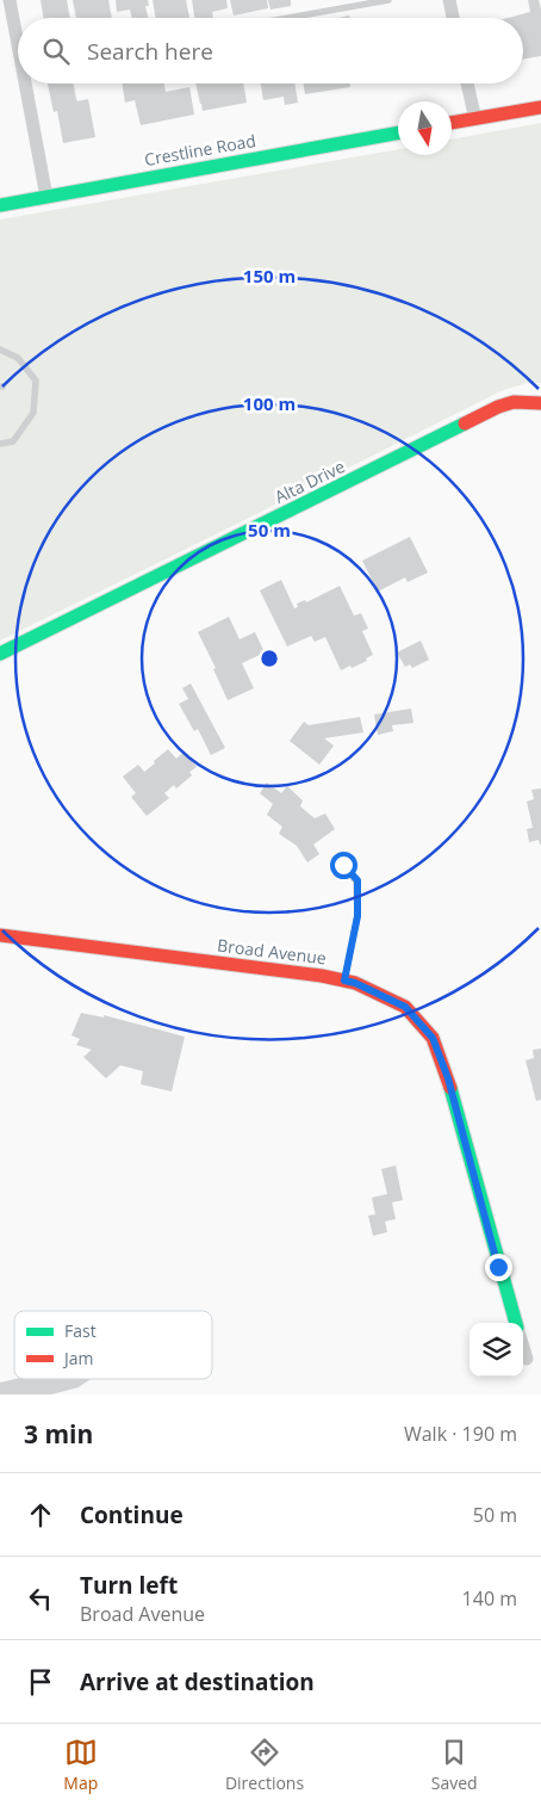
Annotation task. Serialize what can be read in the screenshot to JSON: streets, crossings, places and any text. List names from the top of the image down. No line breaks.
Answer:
{"streets":{"street":["Crestline Road","Alta Drive","Broad Avenue"]},"legend":["Fast","Jam"],"north":"bottom","page":{"search":"Search here","heading":["3 min","Walk · 190 m"],"list":[["Continue","50 m"],["Turn left","Broad Avenue","140 m"],"Arrive at destination"],"nav":["Map","Directions","Saved"]},"rings":["150 m","100 m","50 m"]}
